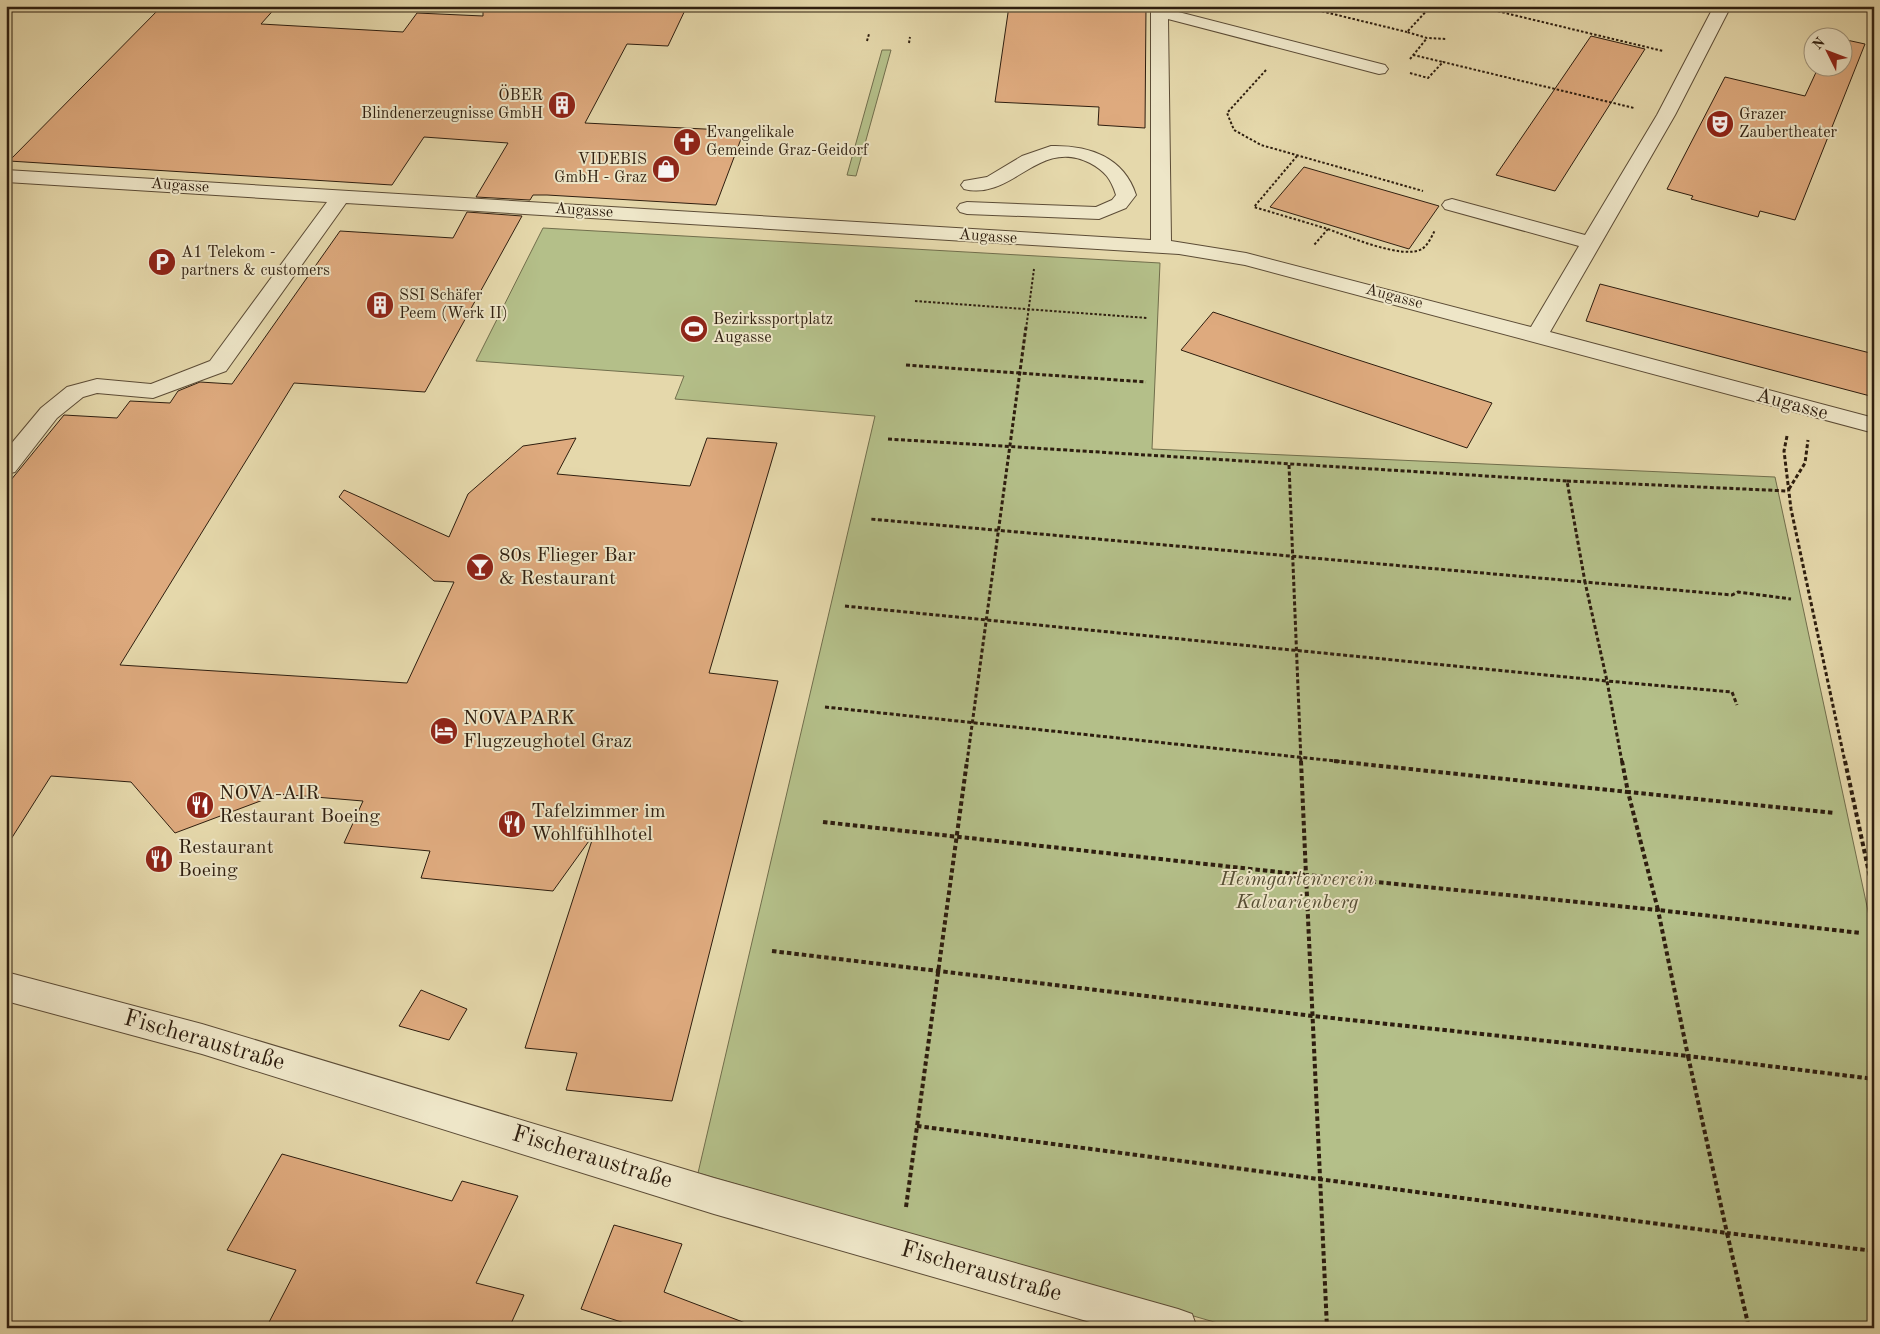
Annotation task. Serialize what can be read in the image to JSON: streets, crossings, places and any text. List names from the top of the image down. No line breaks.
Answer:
{"streets":{"street":["Augasse","Fischeraustraße"]},"parks":["Heimgartenverein Kalvarienberg"],"places":{"building":["ÖBER Blindenerzeugnisse GmbH","SSI Schäfer Peem (Werk II)"],"theatre":["Grazer Zaubertheater"],"church":["Evangelikale Gemeinde Graz-Geidorf"],"shop":["VIDEBIS GmbH - Graz"],"parking":["A1 Telekom - partners & customers"],"sports":["Bezirkssportplatz Augasse"],"bar":["80s Flieger Bar & Restaurant"],"hotel":["NOVAPARK Flugzeughotel Graz"],"restaurant":["NOVA-AIR Restaurant Boeing","Tafelzimmer im Wohlfühlhotel","Restaurant Boeing"]},"north":"top left"}
